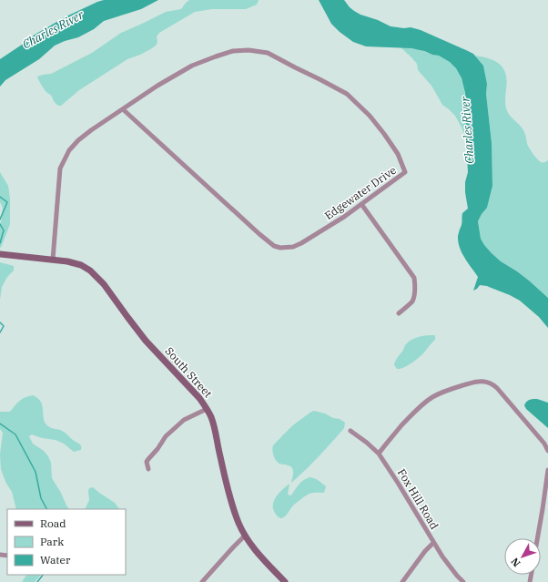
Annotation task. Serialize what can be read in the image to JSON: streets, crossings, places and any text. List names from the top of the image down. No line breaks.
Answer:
{"streets":{"street":["Edgewater Drive","South Street","Fox Hill Road"]},"crossings":[["Edgewater Drive","South Street"]],"water":["Charles River"],"legend":["Road","Park","Water"],"north":"bottom left"}
